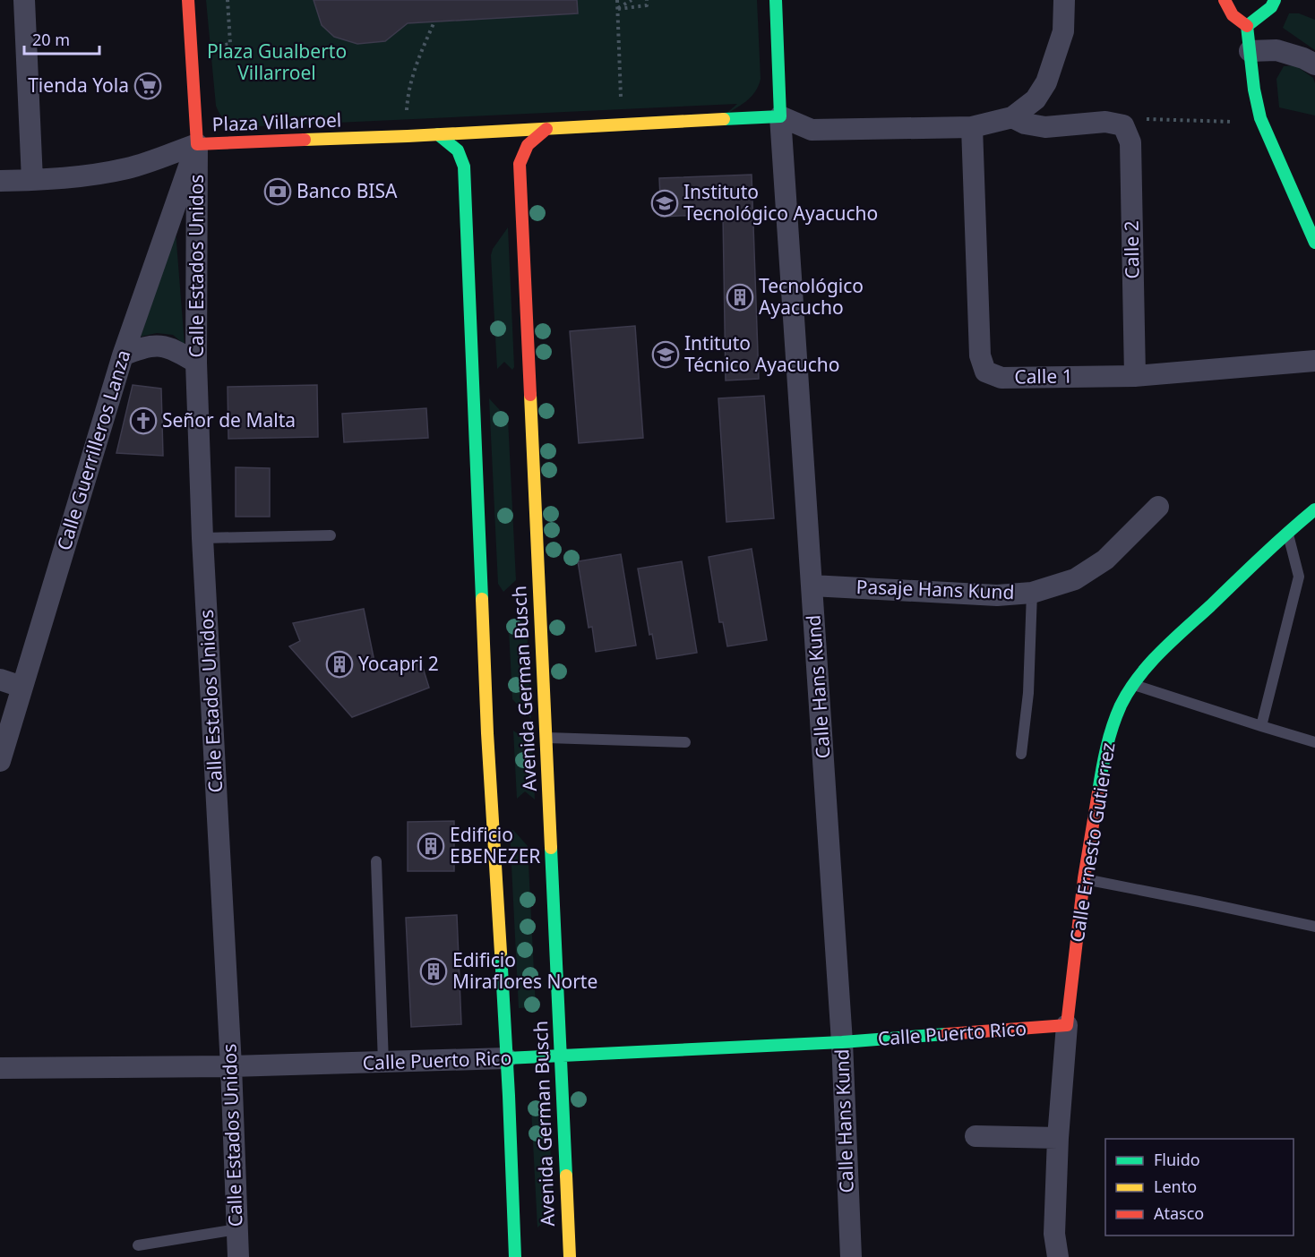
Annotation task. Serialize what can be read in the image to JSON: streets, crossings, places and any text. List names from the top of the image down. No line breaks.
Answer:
{"streets":{"main road":["Plaza Villarroel","Avenida German Busch","Calle Ernesto Gutierrez","Calle Puerto Rico"],"street":["Calle 2","Calle Estados Unidos","Calle 1","Calle Guerrilleros Lanza","Pasaje Hans Kund","Calle Hans Kund"]},"crossings":[["Plaza Villarroel","Calle Estados Unidos"],["Plaza Villarroel","Calle Guerrilleros Lanza"],["Plaza Villarroel","Avenida German Busch"],["Calle 2","Calle 1"],["Calle Estados Unidos","Calle Guerrilleros Lanza"],["Calle Estados Unidos","Calle Puerto Rico"],["Pasaje Hans Kund","Calle Hans Kund"],["Calle Hans Kund","Calle Puerto Rico"],["Avenida German Busch","Calle Puerto Rico"],["Calle Ernesto Gutierrez","Calle Puerto Rico"]],"parks":["Plaza Gualberto Villarroel"],"places":{"supermarket":["Tienda Yola"],"bank":["Banco BISA"],"school or university":["Instituto Tecnológico Ayacucho","Intituto Técnico Ayacucho"],"building":["Tecnológico Ayacucho","Yocapri 2","Edificio EBENEZER","Edificio Miraflores Norte"],"church":["Señor de Malta"]},"legend":["Fluido","Lento","Atasco"],"scale_bar":"20 m"}
